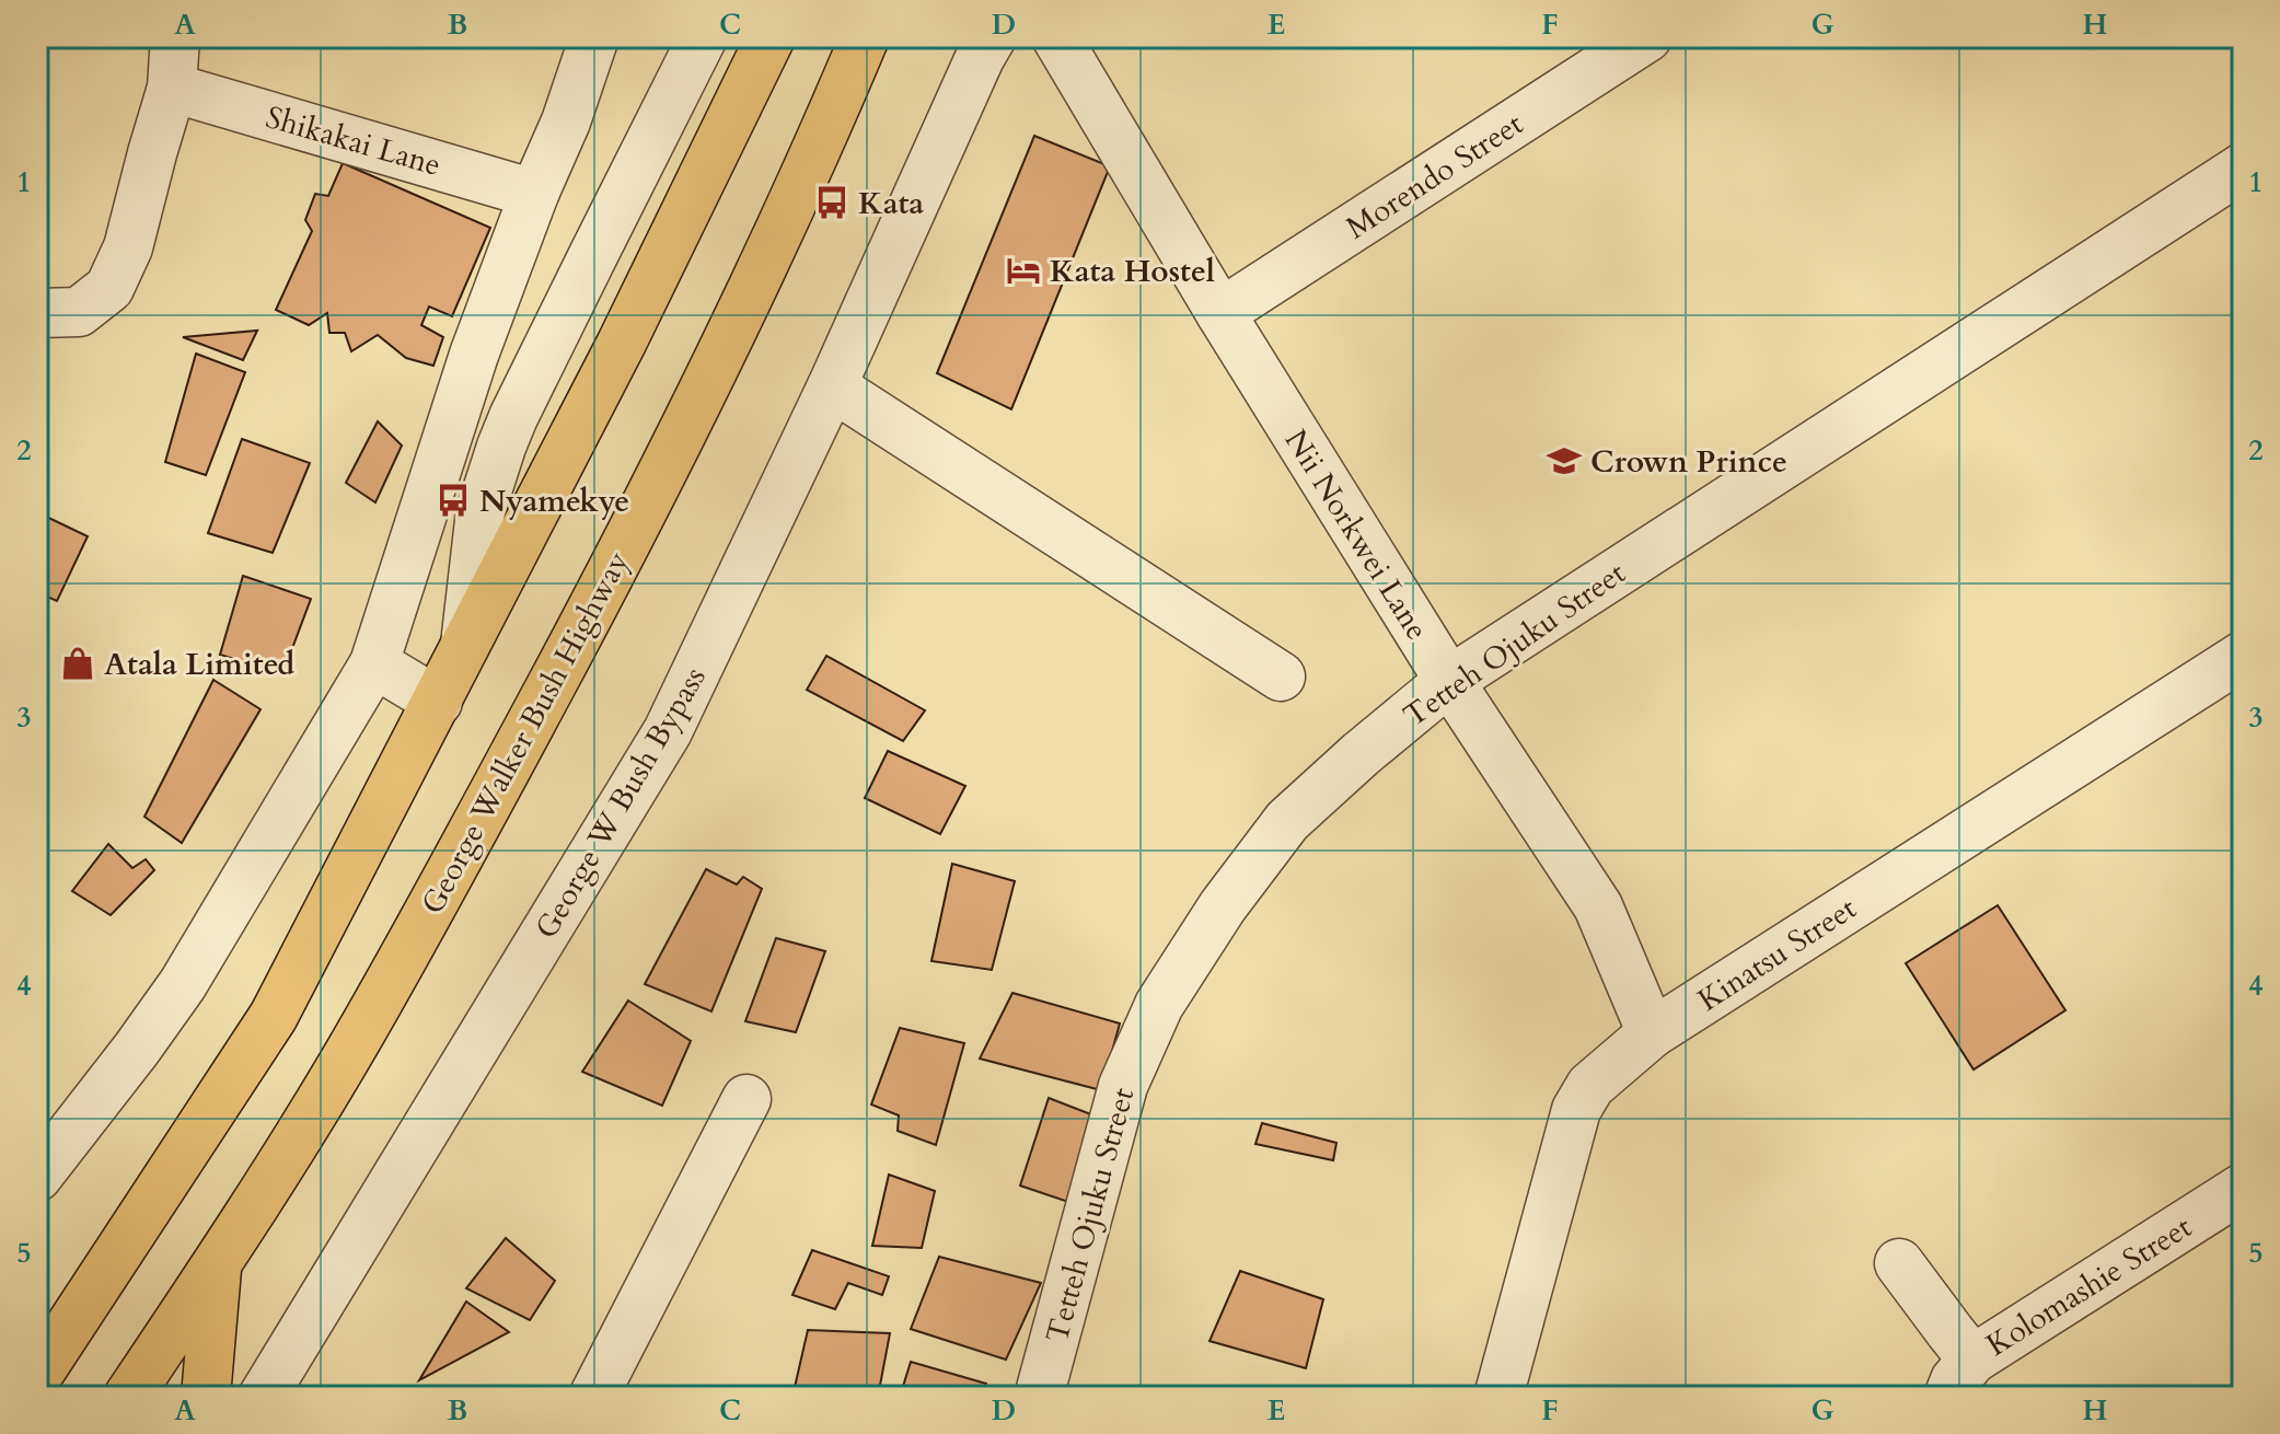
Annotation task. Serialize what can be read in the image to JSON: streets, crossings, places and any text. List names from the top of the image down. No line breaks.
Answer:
{"streets":{"highway":["George Walker Bush Highway"],"street":["Shikakai Lane","Morendo Street","Nii Norkwei Lane","Tetteh Ojuku Street","George W Bush Bypass","Kinatsu Street","Kolomashie Street"]},"crossings":[["Morendo Street","Nii Norkwei Lane"],["Nii Norkwei Lane","Tetteh Ojuku Street"],["Nii Norkwei Lane","Kinatsu Street"]],"places":{"bus stop":["Kata","Nyamekye"],"hotel":["Kata Hostel"],"school or university":["Crown Prince"],"shop":["Atala Limited"]},"grid":{"columns":["A","B","C","D","E","F","G","H"],"rows":["1","2","3","4","5"]}}
